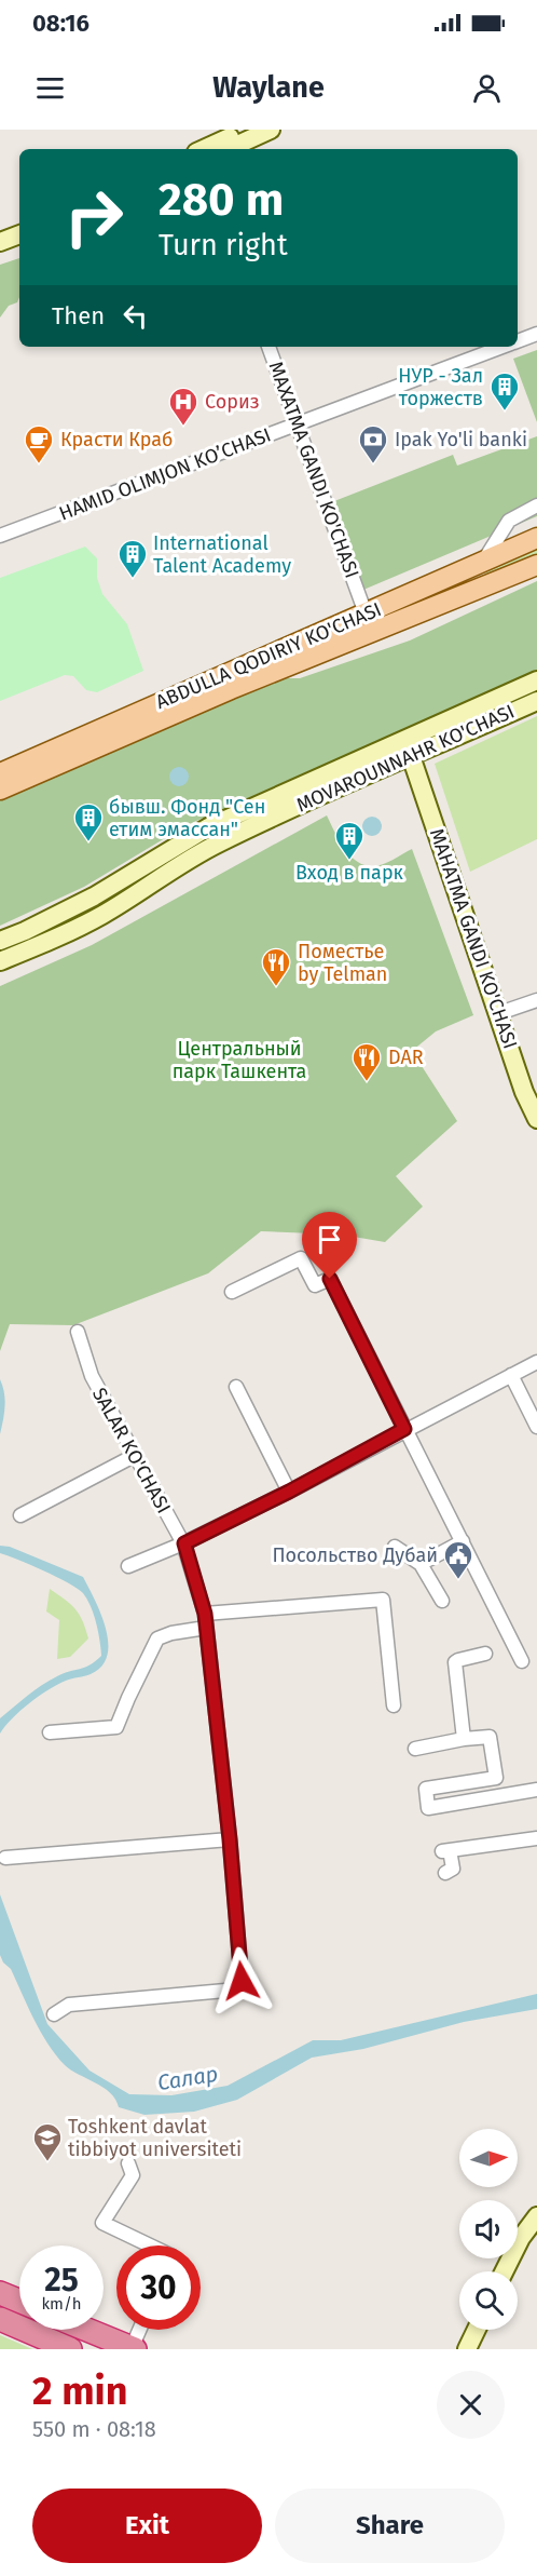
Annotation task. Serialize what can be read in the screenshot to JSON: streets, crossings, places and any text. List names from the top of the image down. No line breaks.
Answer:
{"streets":{"main road":["MAXATMA GANDI KO'CHASI","ABDULLA QODIRIY KO'CHASI"],"street":["HAMID OLIMJON KO’CHASI","MOVAROUNNAHR KO'CHASI","MAHATMA GANDI KO'CHASI","SALAR KO'CHASI"]},"crossings":[["MAXATMA GANDI KO'CHASI","HAMID OLIMJON KO’CHASI"],["MAXATMA GANDI KO'CHASI","ABDULLA QODIRIY KO'CHASI"],["MOVAROUNNAHR KO'CHASI","MAHATMA GANDI KO'CHASI"]],"water":["Салар"],"parks":["Центральный парк Ташкента"],"places":{"building":["НУР - Зал торжеств","International Talent Academy","бывш. Фонд \"Сен етим эмассан\"","Вход в парк"],"hospital":["Сориз"],"cafe":["Красти Краб"],"bank":["Ipak Yo'li banki"],"restaurant":["Поместье by Telman","DAR"],"public building":["Посольство Дубай"],"school or university":["Toshkent davlat tibbiyot universiteti"]},"north":"right","page":{"status":"08:16","header":"Waylane","turn":["280 m","Turn right"],"then":"Then","speed":"25 km/h","limit":"30","heading":["2 min","550 m · 08:18"],"buttons":["Exit","Share"]}}
